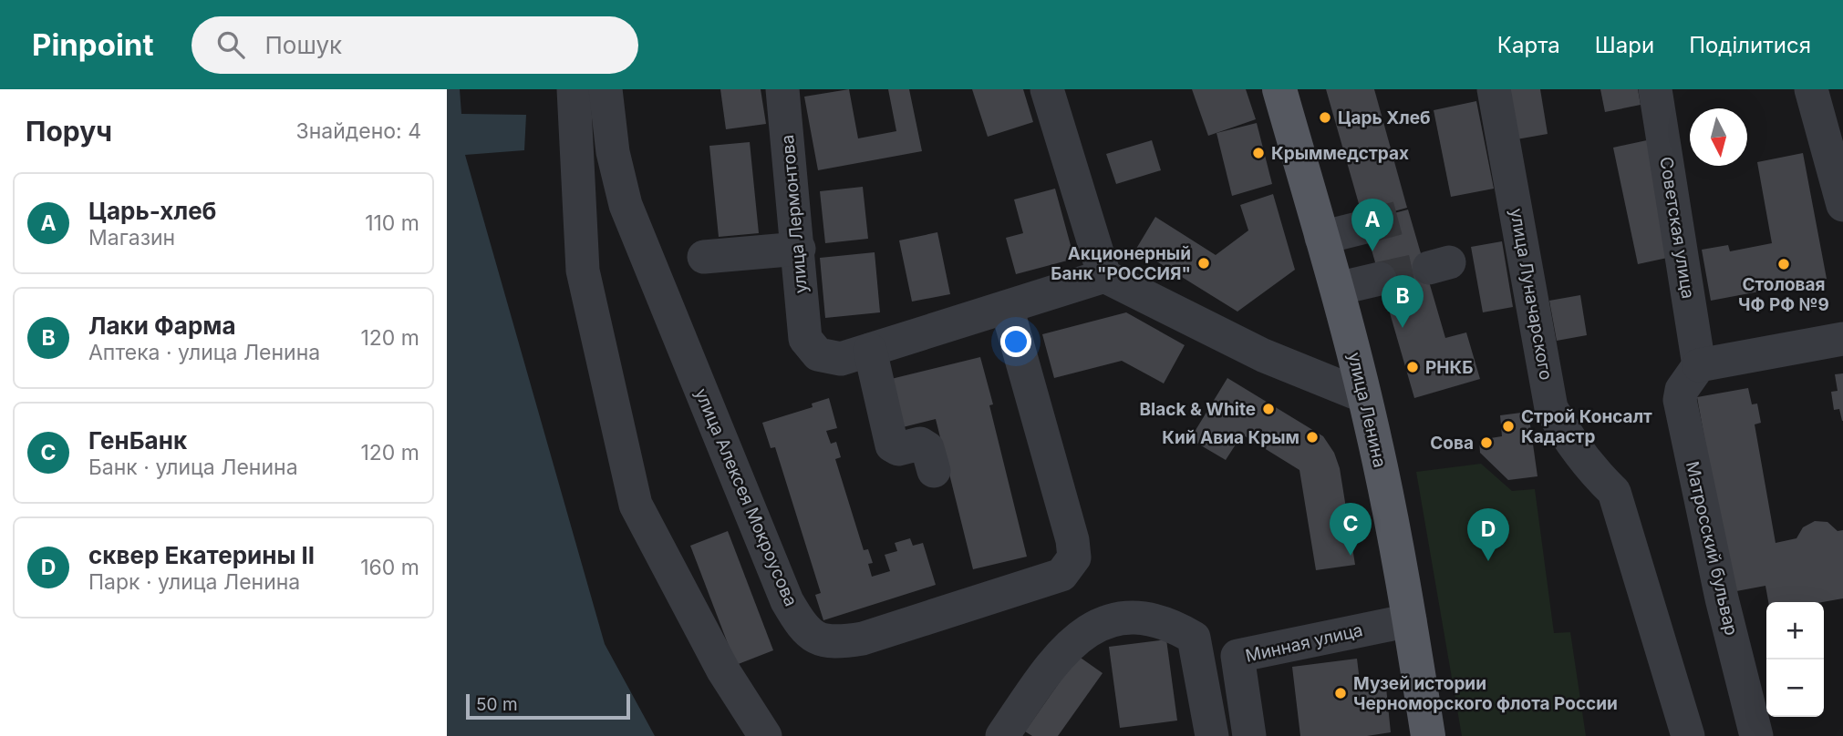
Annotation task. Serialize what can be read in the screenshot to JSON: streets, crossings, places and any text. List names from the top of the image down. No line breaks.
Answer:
{"streets":{"main road":["улица Ленина"],"street":["улица Лермонтова","Советская улица","улица Луначарского","улица Алексея Мокроусова","Матросский бульвар","Минная улица"]},"crossings":[["Советская улица","Матросский бульвар"],["улица Ленина","Минная улица"]],"places":["Царь Хлеб","Крыммедстрах","Акционерный Банк \"РОССИЯ\"","Столовая ЧФ РФ №9","РНКБ","Black & White","Строй Консалт Кадастр","Кий Авиа Крым","Сова","Музей истории Черноморского флота России"],"scale_bar":"50 m","north":"bottom","page":{"header":"Pinpoint","search":"Пошук","nav":["Карта","Шари","Поділитися"],"heading":["Поруч","Знайдено: 4"],"list":[{"mark":"A","name":"Царь-хлеб","note":"Магазин","value":"110 m"},{"mark":"B","name":"Лаки Фарма","note":"Аптека · улица Ленина","value":"120 m"},{"mark":"C","name":"ГенБанк","note":"Банк · улица Ленина","value":"120 m"},{"mark":"D","name":"cквер Екатерины II","note":"Парк · улица Ленина","value":"160 m"}],"pins":["A","B","C","D"],"map_buttons":["+","−"],"scale":"50 m"}}
